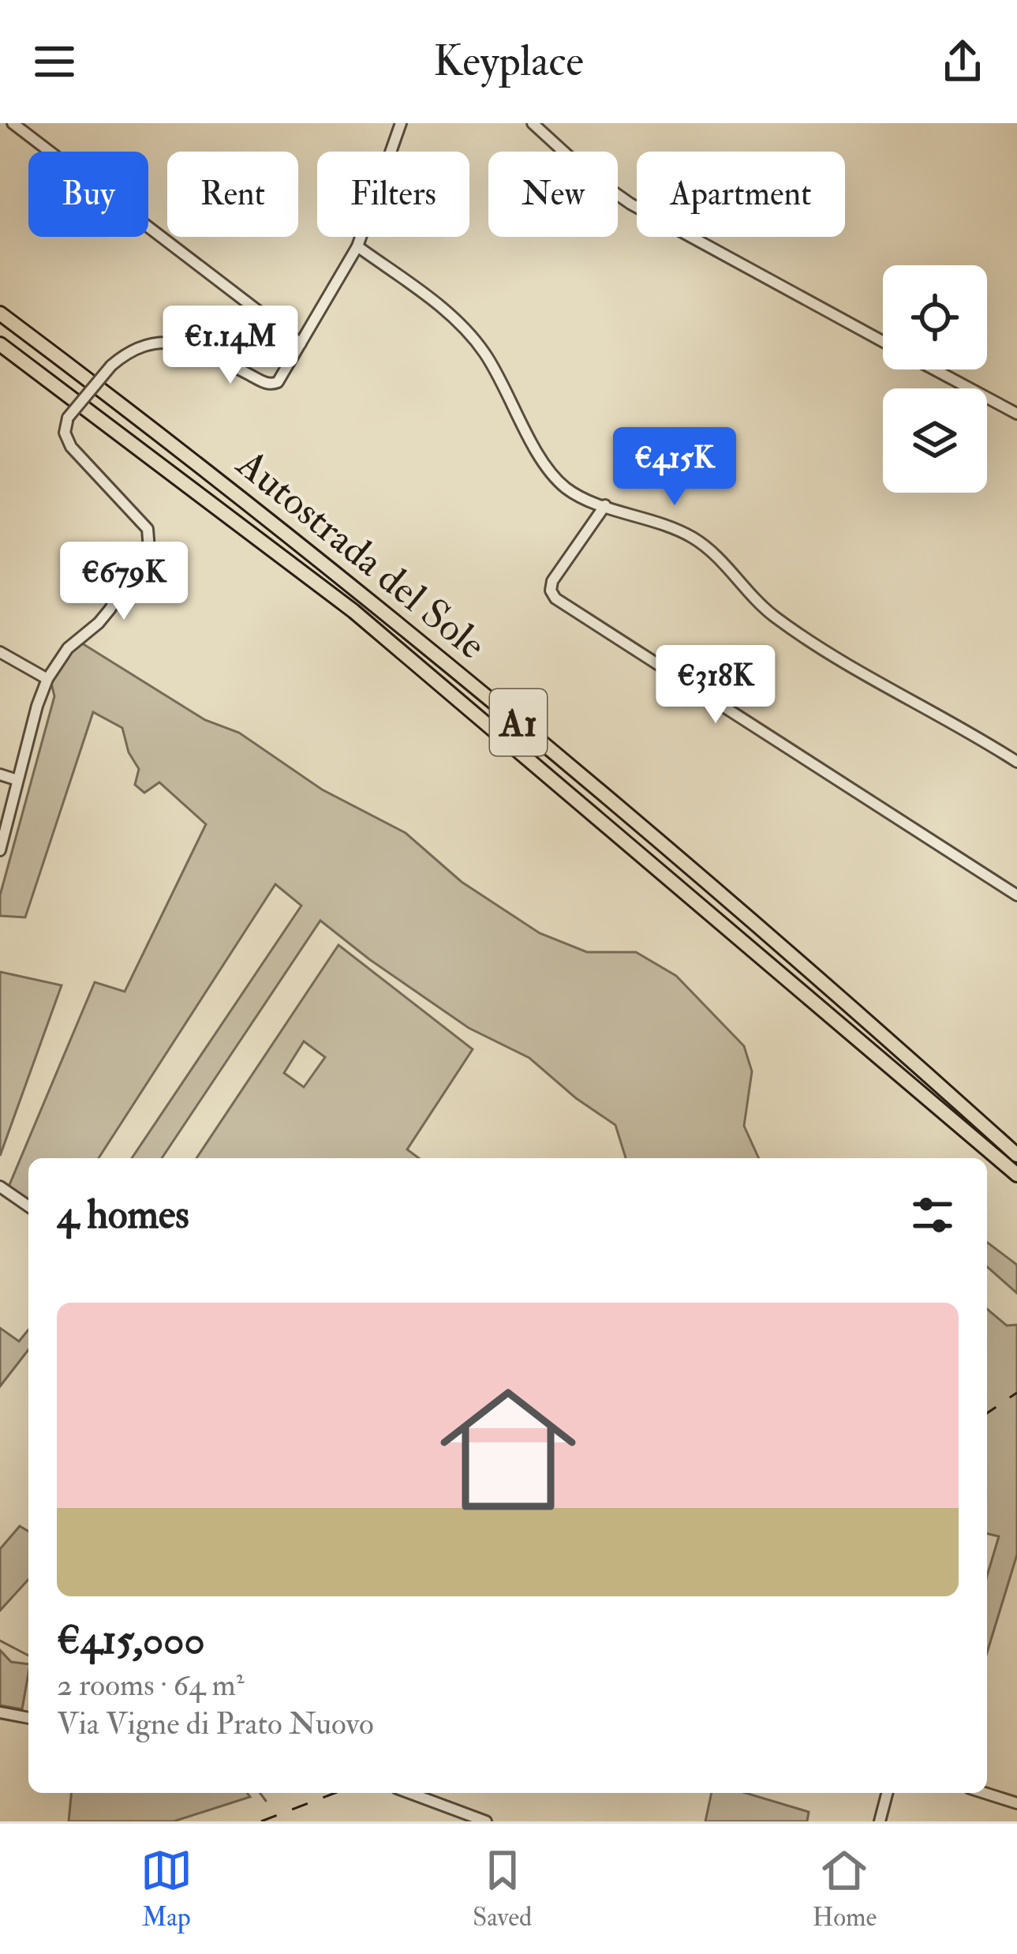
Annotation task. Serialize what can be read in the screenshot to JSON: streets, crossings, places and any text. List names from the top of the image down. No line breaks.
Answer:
{"streets":{"highway":["Autostrada del Sole","A1"]},"page":{"header":"Keyplace","chip":["Buy","Rent","Filters","New","Apartment"],"price":["€1.14M","€415K","€679K","€318K"],"heading":"4 homes","list":[{"name":"€415,000","note":"2 rooms · 64 m² · Via Vigne di Prato Nuovo"}],"tabs":["Map","Saved","Home"]}}
